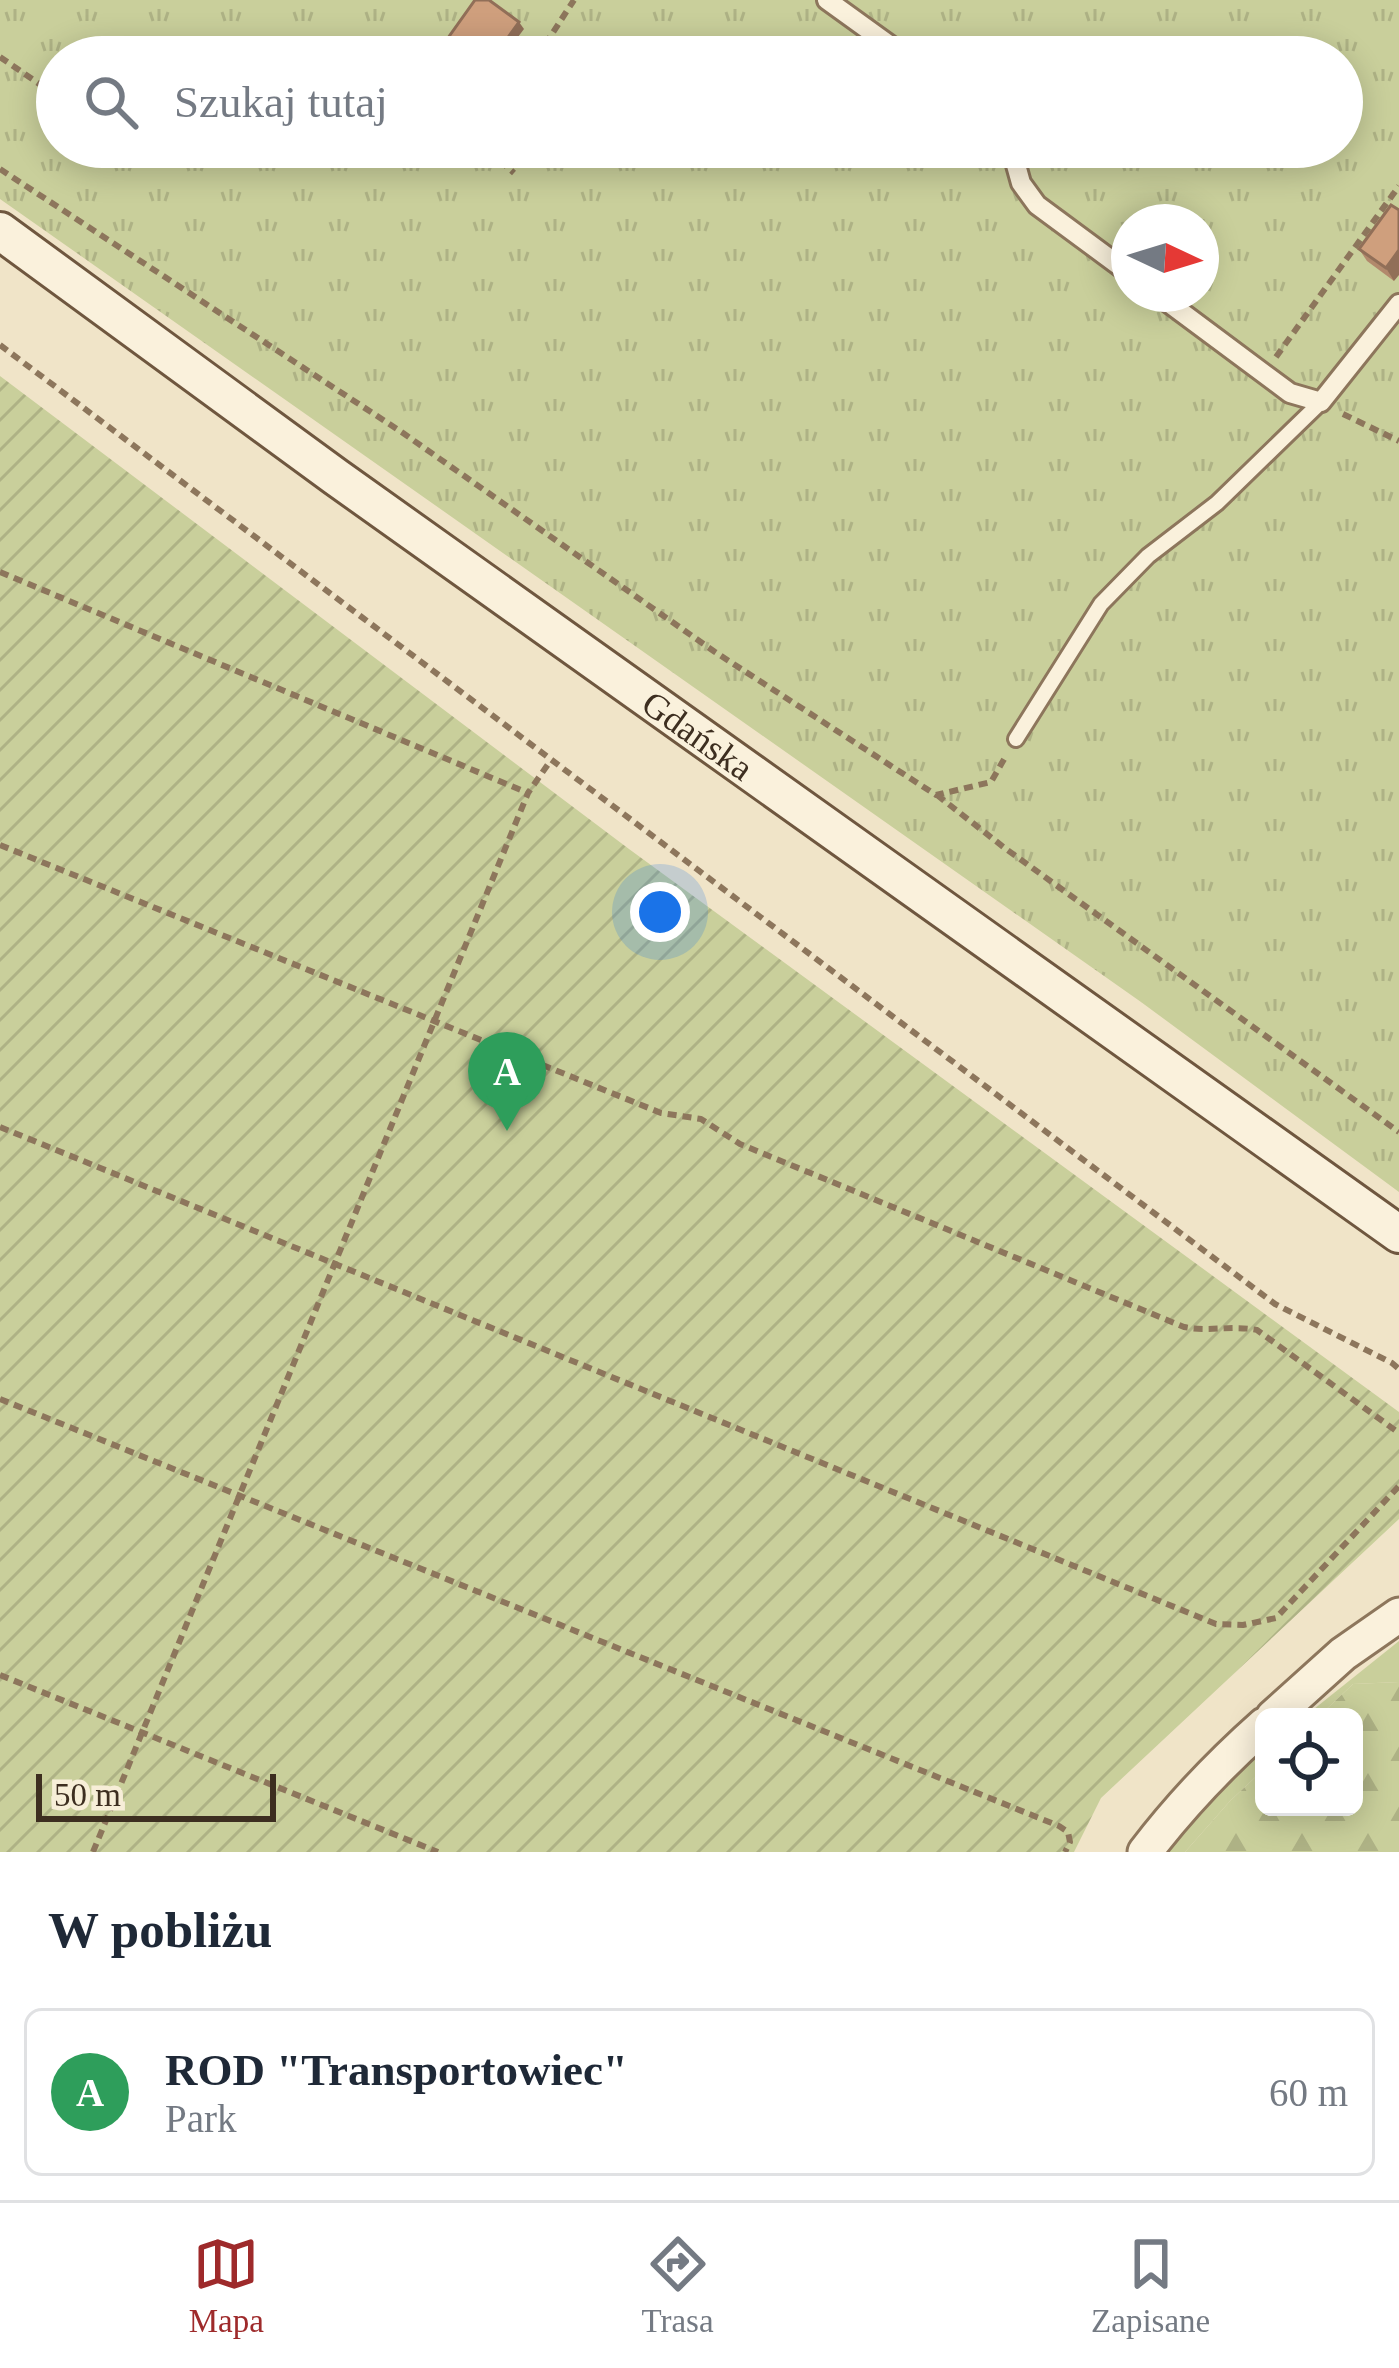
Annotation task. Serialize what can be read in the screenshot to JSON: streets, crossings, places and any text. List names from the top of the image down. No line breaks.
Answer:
{"streets":{"main road":["Gdańska"]},"scale_bar":"50 m","north":"right","page":{"search":"Szukaj tutaj","pins":"A","scale":"50 m","heading":"W pobliżu","list":[{"mark":"A","name":"ROD \"Transportowiec\"","note":"Park","value":"60 m"}],"nav":["Mapa","Trasa","Zapisane"]}}
